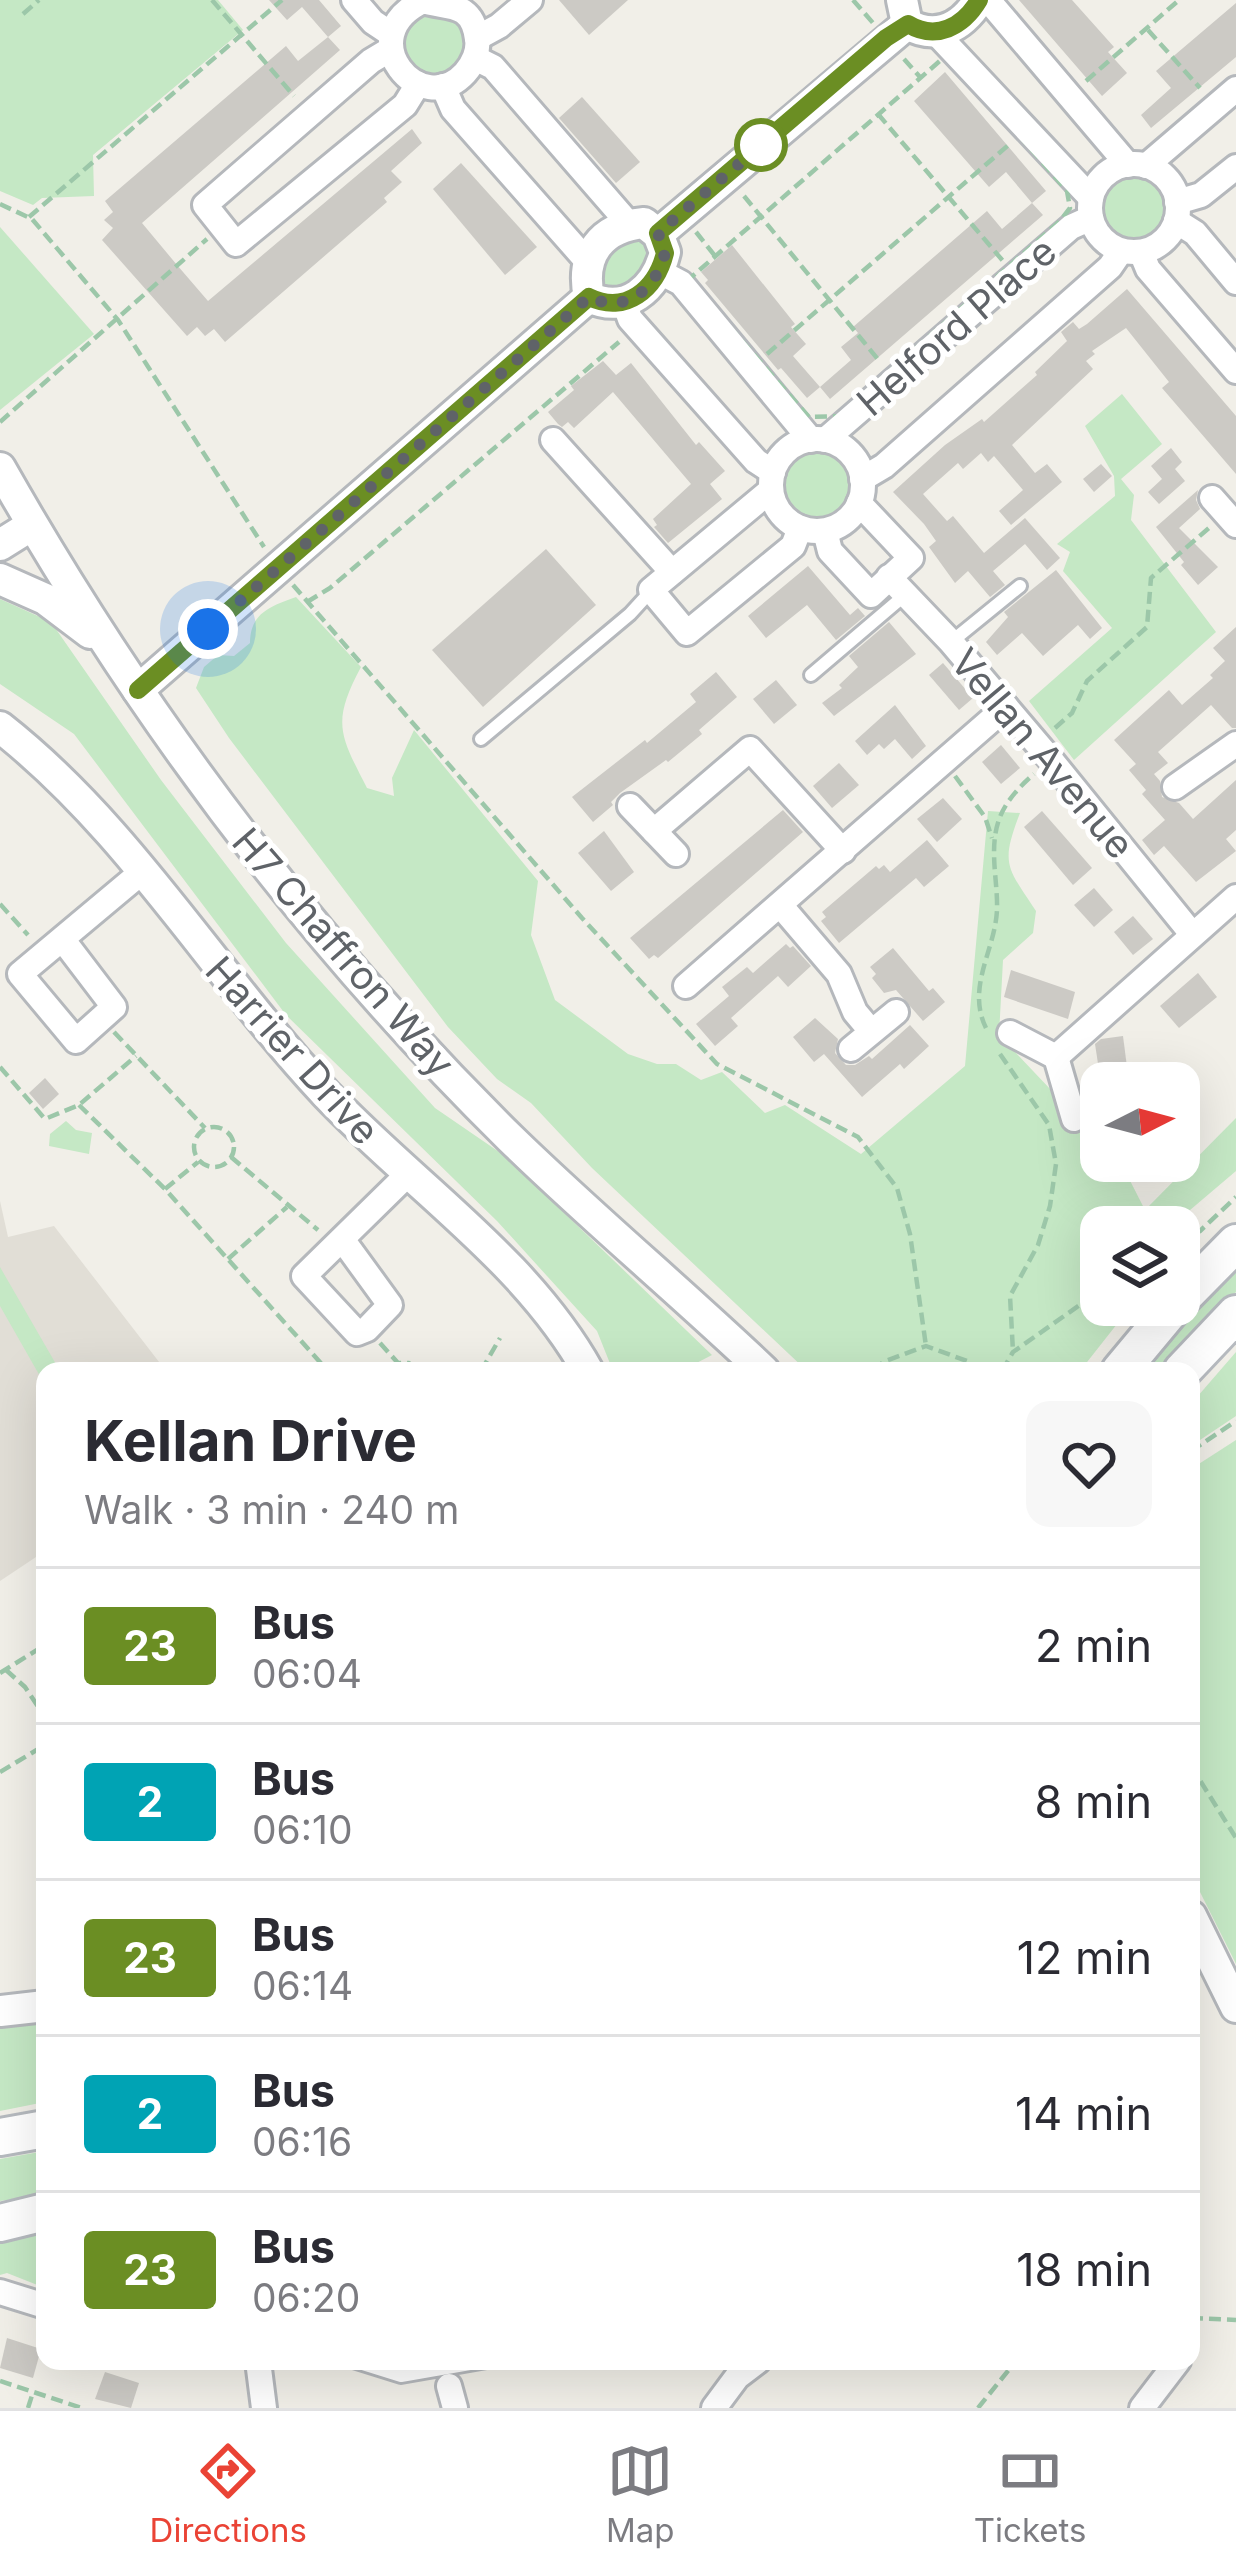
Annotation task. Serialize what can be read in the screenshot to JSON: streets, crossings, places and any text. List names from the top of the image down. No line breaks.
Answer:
{"streets":{"street":["Helford Place","Vellan Avenue","H7 Chaffron Way","Harrier Drive"]},"lines":["bus line 23"],"north":"right","page":{"heading":["Kellan Drive","Walk · 3 min · 240 m"],"list":[{"mark":"23","name":"Bus","note":"06:04","value":"2 min"},{"mark":"2","name":"Bus","note":"06:10","value":"8 min"},{"mark":"23","name":"Bus","note":"06:14","value":"12 min"},{"mark":"2","name":"Bus","note":"06:16","value":"14 min"},{"mark":"23","name":"Bus","note":"06:20","value":"18 min"}],"tabs":["Directions","Map","Tickets"]}}
